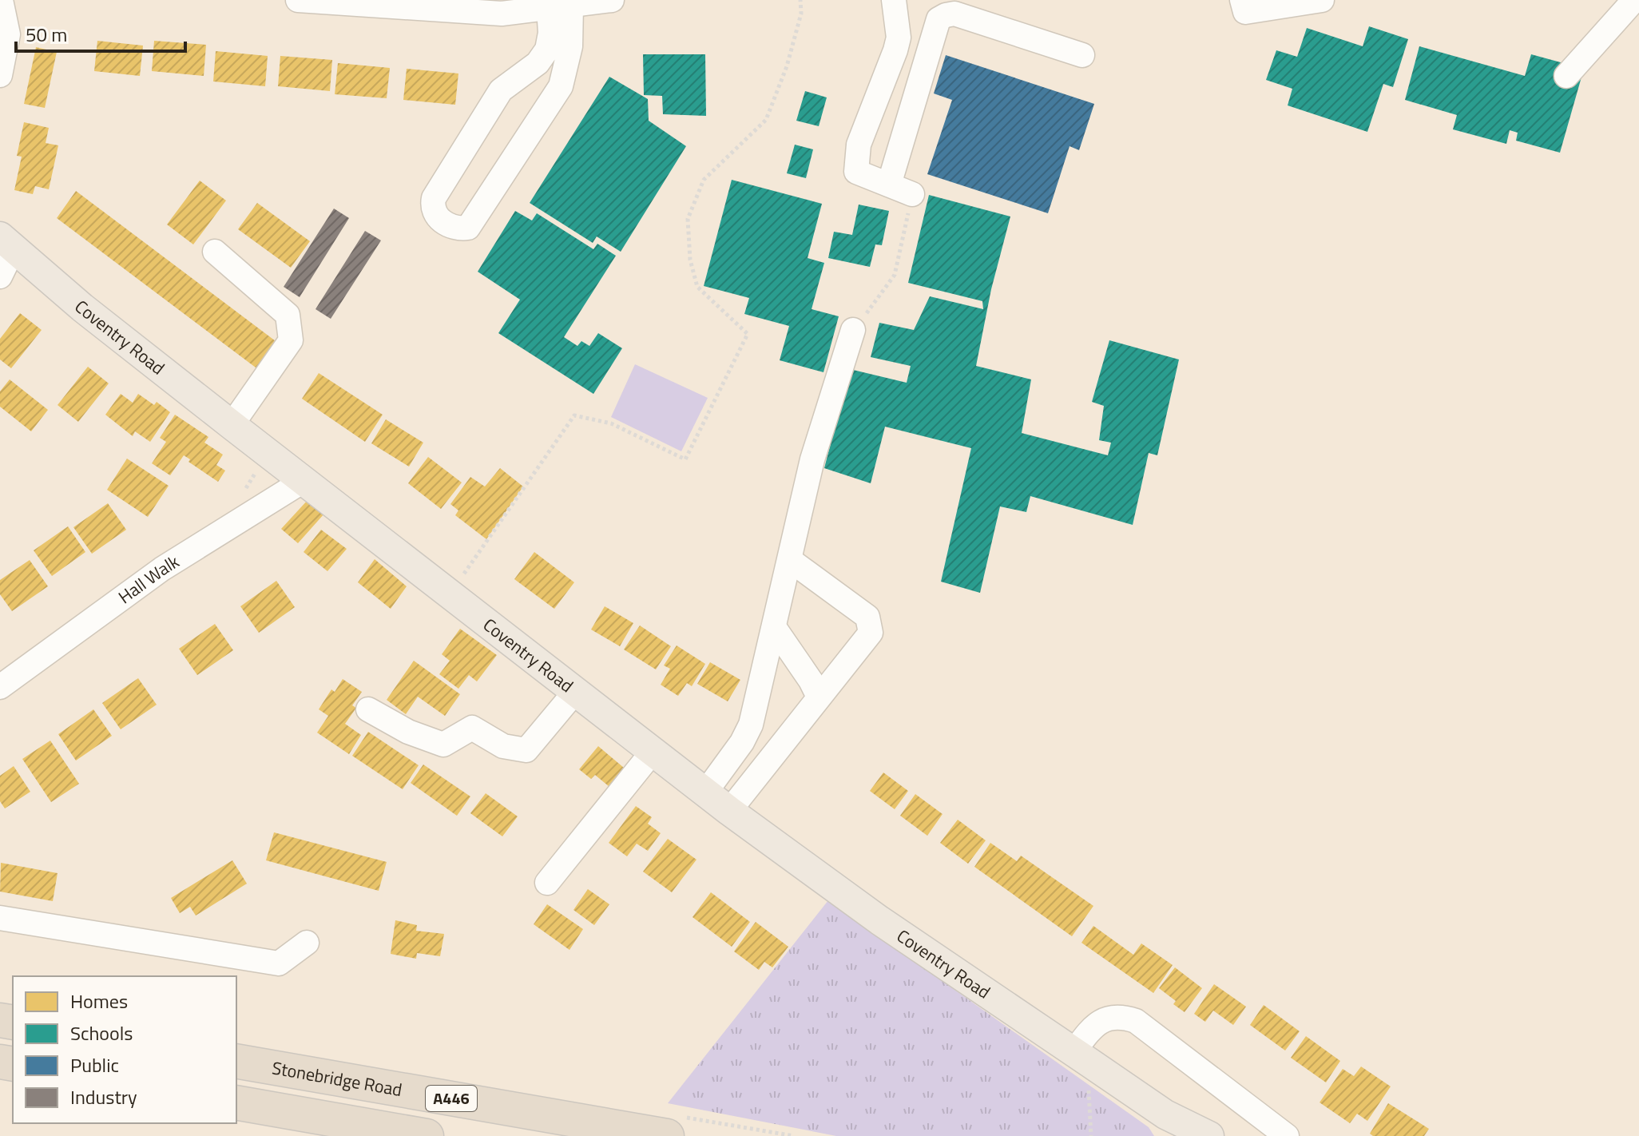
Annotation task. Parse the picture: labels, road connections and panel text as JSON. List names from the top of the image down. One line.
{"streets":{"highway":["Stonebridge Road","A446"],"main road":["Coventry Road"],"street":["Hall Walk"]},"crossings":[["Coventry Road","Hall Walk"]],"legend":["Homes","Schools","Public","Industry"],"scale_bar":"50 m"}
